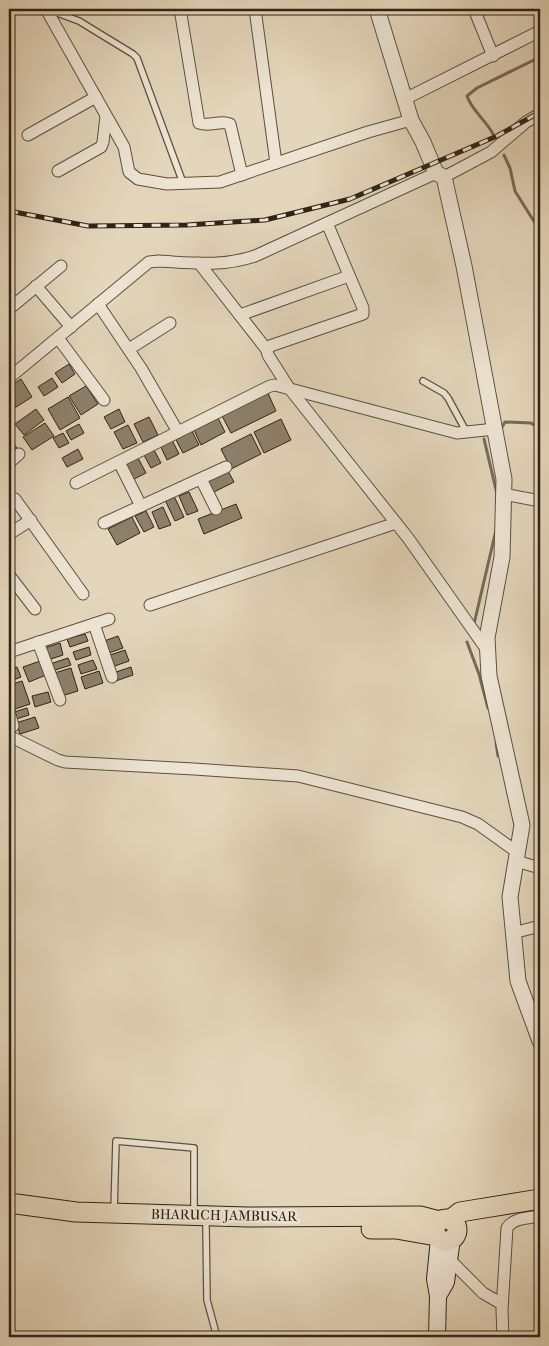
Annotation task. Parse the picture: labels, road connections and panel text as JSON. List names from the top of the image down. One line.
{"streets":{"main road":["BHARUCH JAMBUSAR"]}}
